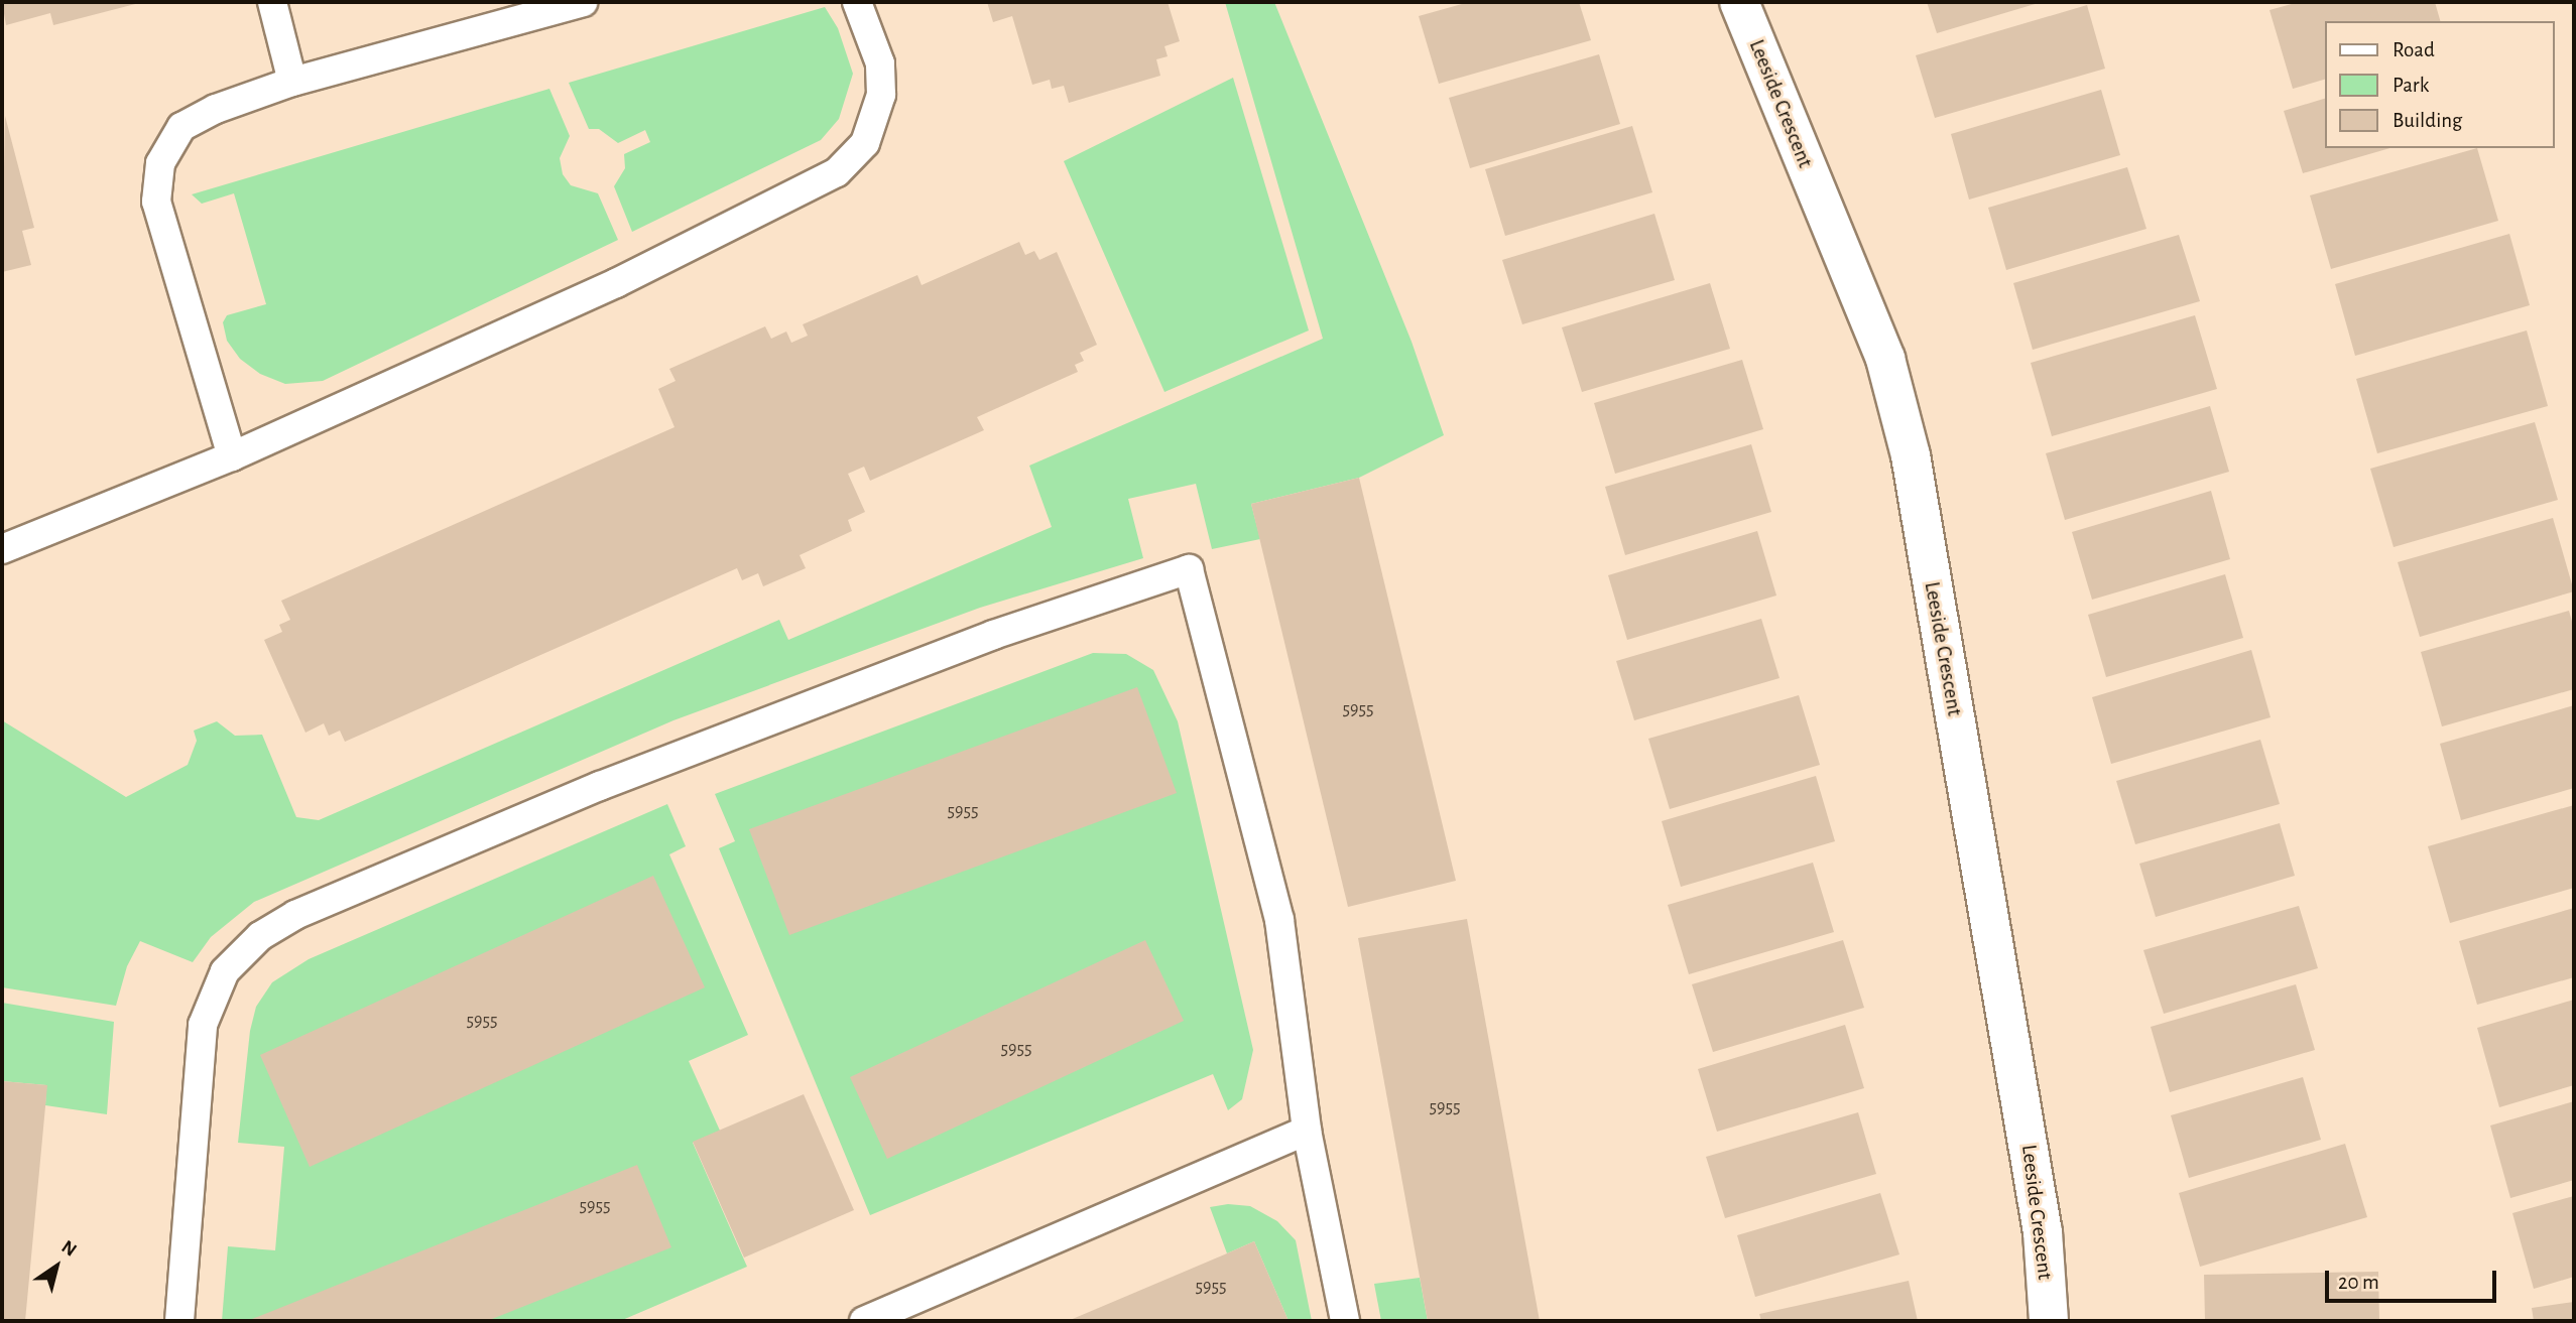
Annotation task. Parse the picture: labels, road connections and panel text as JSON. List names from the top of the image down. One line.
{"streets":{"street":["Leeside Crescent"]},"house_numbers":["5955","5955","5955","5955","5955","5955","5955"],"legend":["Road","Park","Building"],"scale_bar":"20 m","north":"top right"}
